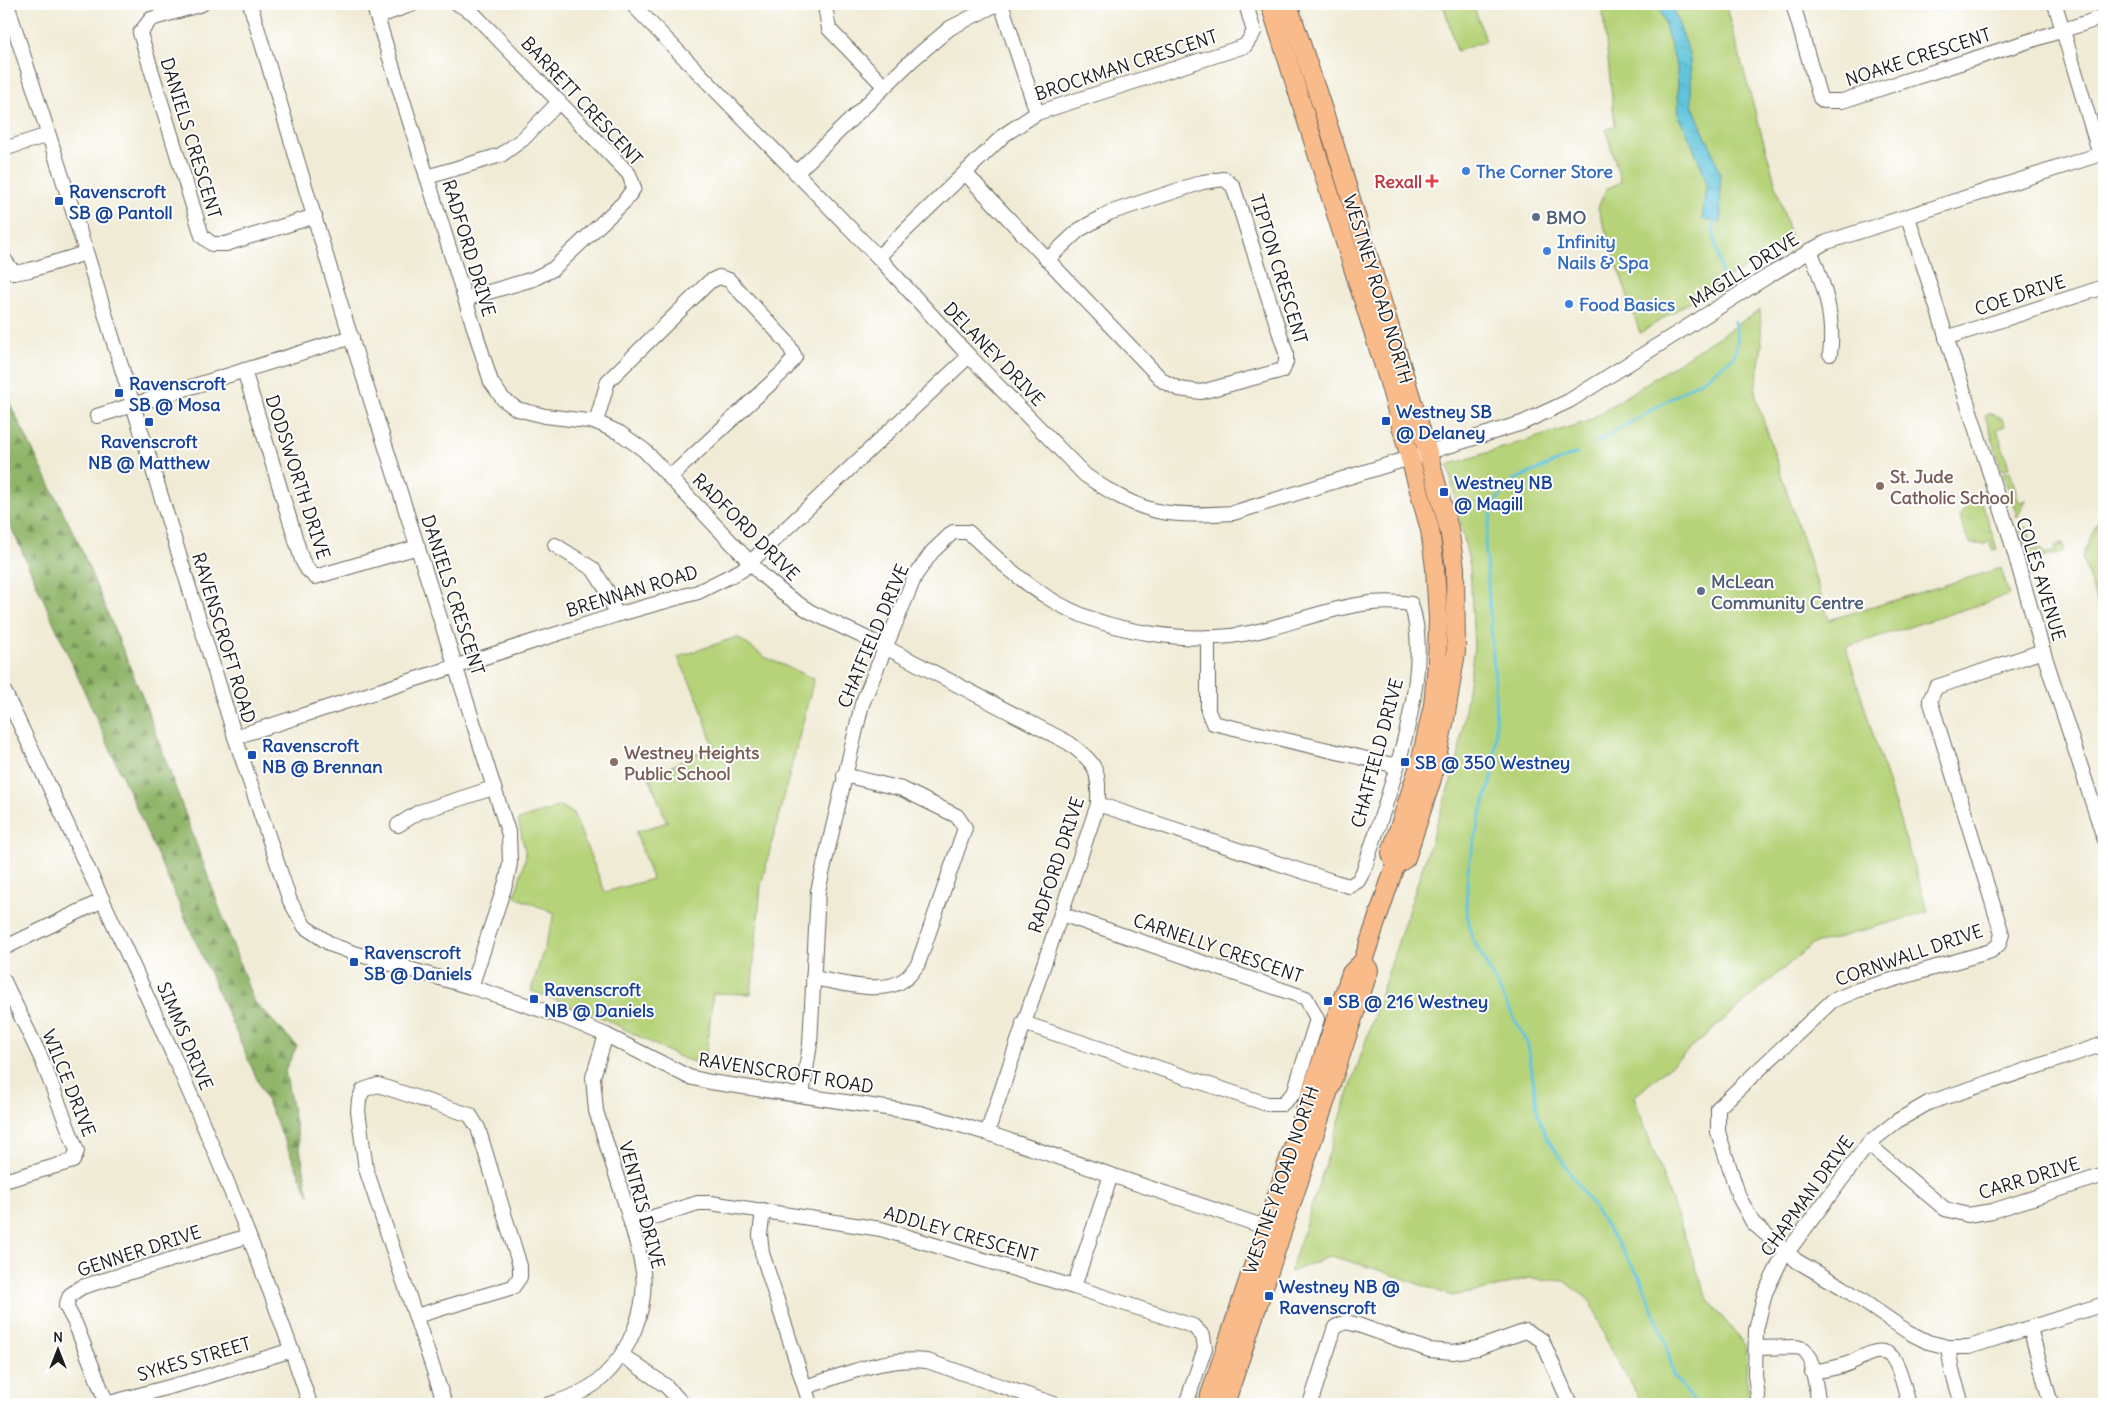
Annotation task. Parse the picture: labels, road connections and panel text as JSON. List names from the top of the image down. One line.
{"streets":{"main road":["WESTNEY ROAD NORTH"],"street":["NOAKE CRESCENT","BROCKMAN CRESCENT","BARRETT CRESCENT","DANIELS CRESCENT","RADFORD DRIVE","TIPTON CRESCENT","MAGILL DRIVE","COE DRIVE","DELANEY DRIVE","DODSWORTH DRIVE","COLES AVENUE","BRENNAN ROAD","CHATFIELD DRIVE","RAVENSCROFT ROAD","CARNELLY CRESCENT","CORNWALL DRIVE","SIMMS DRIVE","WILCE DRIVE","CARR DRIVE","CHAPMAN DRIVE","VENTRIS DRIVE","ADDLEY CRESCENT","GENNER DRIVE","SYKES STREET"]},"crossings":[["BROCKMAN CRESCENT","TIPTON CRESCENT"],["BROCKMAN CRESCENT","DELANEY DRIVE"],["BARRETT CRESCENT","RADFORD DRIVE"],["DANIELS CRESCENT","DODSWORTH DRIVE"],["DANIELS CRESCENT","BRENNAN ROAD"],["DANIELS CRESCENT","RAVENSCROFT ROAD"],["RADFORD DRIVE","BRENNAN ROAD"],["RADFORD DRIVE","CHATFIELD DRIVE"],["RADFORD DRIVE","RAVENSCROFT ROAD"],["RADFORD DRIVE","CARNELLY CRESCENT"],["MAGILL DRIVE","WESTNEY ROAD NORTH"],["MAGILL DRIVE","DELANEY DRIVE"],["MAGILL DRIVE","COLES AVENUE"],["WESTNEY ROAD NORTH","DELANEY DRIVE"],["WESTNEY ROAD NORTH","RAVENSCROFT ROAD"],["COE DRIVE","COLES AVENUE"],["DELANEY DRIVE","BRENNAN ROAD"],["COLES AVENUE","CORNWALL DRIVE"],["BRENNAN ROAD","RAVENSCROFT ROAD"],["CHATFIELD DRIVE","RAVENSCROFT ROAD"],["RAVENSCROFT ROAD","VENTRIS DRIVE"],["CORNWALL DRIVE","CHAPMAN DRIVE"],["SIMMS DRIVE","GENNER DRIVE"],["SIMMS DRIVE","SYKES STREET"],["CARR DRIVE","CHAPMAN DRIVE"],["VENTRIS DRIVE","ADDLEY CRESCENT"],["GENNER DRIVE","SYKES STREET"]],"places":{"other":["The Corner Store","BMO","Infinity Nails & Spa","Food Basics","St. Jude Catholic School","McLean Community Centre","Westney Heights Public School"],"health":["Rexall"],"transit":["Ravenscroft SB @ Pantoll","Ravenscroft SB @ Mosa","Westney SB @ Delaney","Ravenscroft NB @ Matthew","Westney NB @ Magill","Ravenscroft NB @ Brennan","SB @ 350 Westney","Ravenscroft SB @ Daniels","Ravenscroft NB @ Daniels","SB @ 216 Westney","Westney NB @ Ravenscroft"]},"north":"top"}
